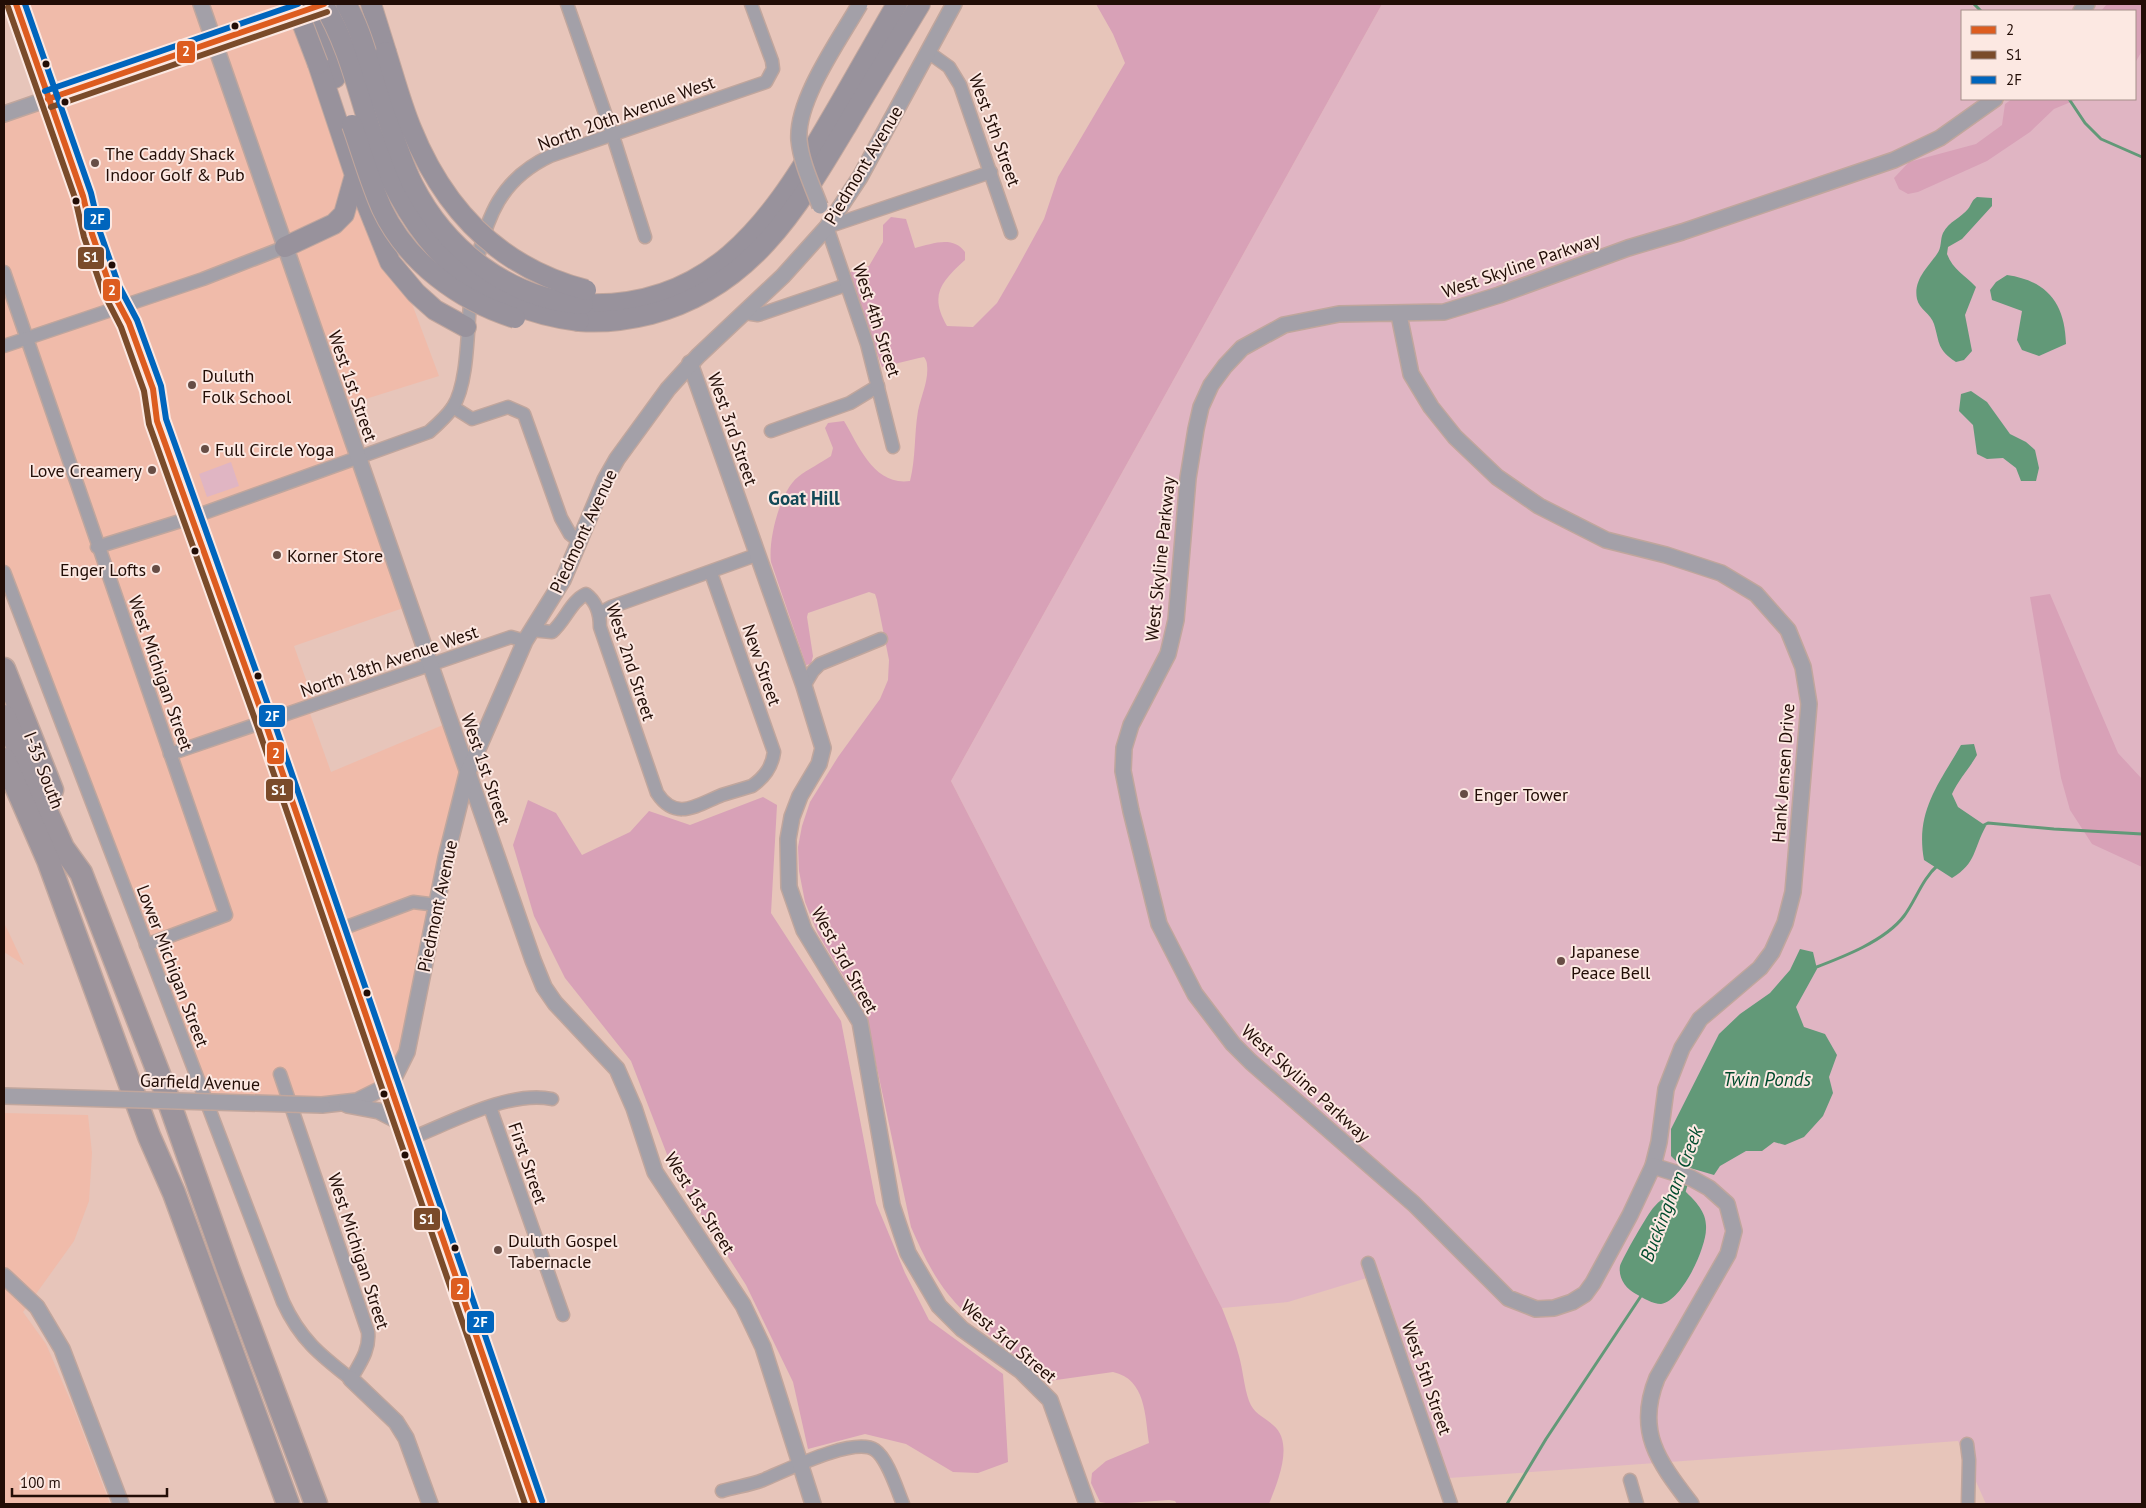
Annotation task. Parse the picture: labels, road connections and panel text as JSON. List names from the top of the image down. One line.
{"streets":{"highway":["Piedmont Avenue","I-35 South"],"street":["North 20th Avenue West","West 5th Street","West Skyline Parkway","West 4th Street","West 1st Street","West 3rd Street","North 18th Avenue West","West 2nd Street","New Street","West Michigan Street","Hank Jensen Drive","Lower Michigan Street","Garfield Avenue","First Street"]},"crossings":[["North 20th Avenue West","West 1st Street"],["North 20th Avenue West","West Michigan Street"],["West 5th Street","Piedmont Avenue"],["Piedmont Avenue","West 4th Street"],["Piedmont Avenue","West 1st Street"],["Piedmont Avenue","West 3rd Street"],["Piedmont Avenue","North 18th Avenue West"],["Piedmont Avenue","West 2nd Street"],["Piedmont Avenue","Garfield Avenue"],["West Skyline Parkway","Hank Jensen Drive"],["West 1st Street","North 18th Avenue West"],["North 18th Avenue West","West 2nd Street"],["North 18th Avenue West","West Michigan Street"],["West 2nd Street","New Street"],["West Michigan Street","Lower Michigan Street"]],"districts":["Goat Hill"],"water":["Twin Ponds","Buckingham Creek"],"places":["The Caddy Shack Indoor Golf & Pub","Duluth Folk School","Full Circle Yoga","Love Creamery","Korner Store","Enger Lofts","Enger Tower","Japanese Peace Bell","Duluth Gospel Tabernacle"],"lines":["transit line 2","transit line 2F","transit line S1"],"legend":["2","S1","2F"],"scale_bar":"100 m"}
